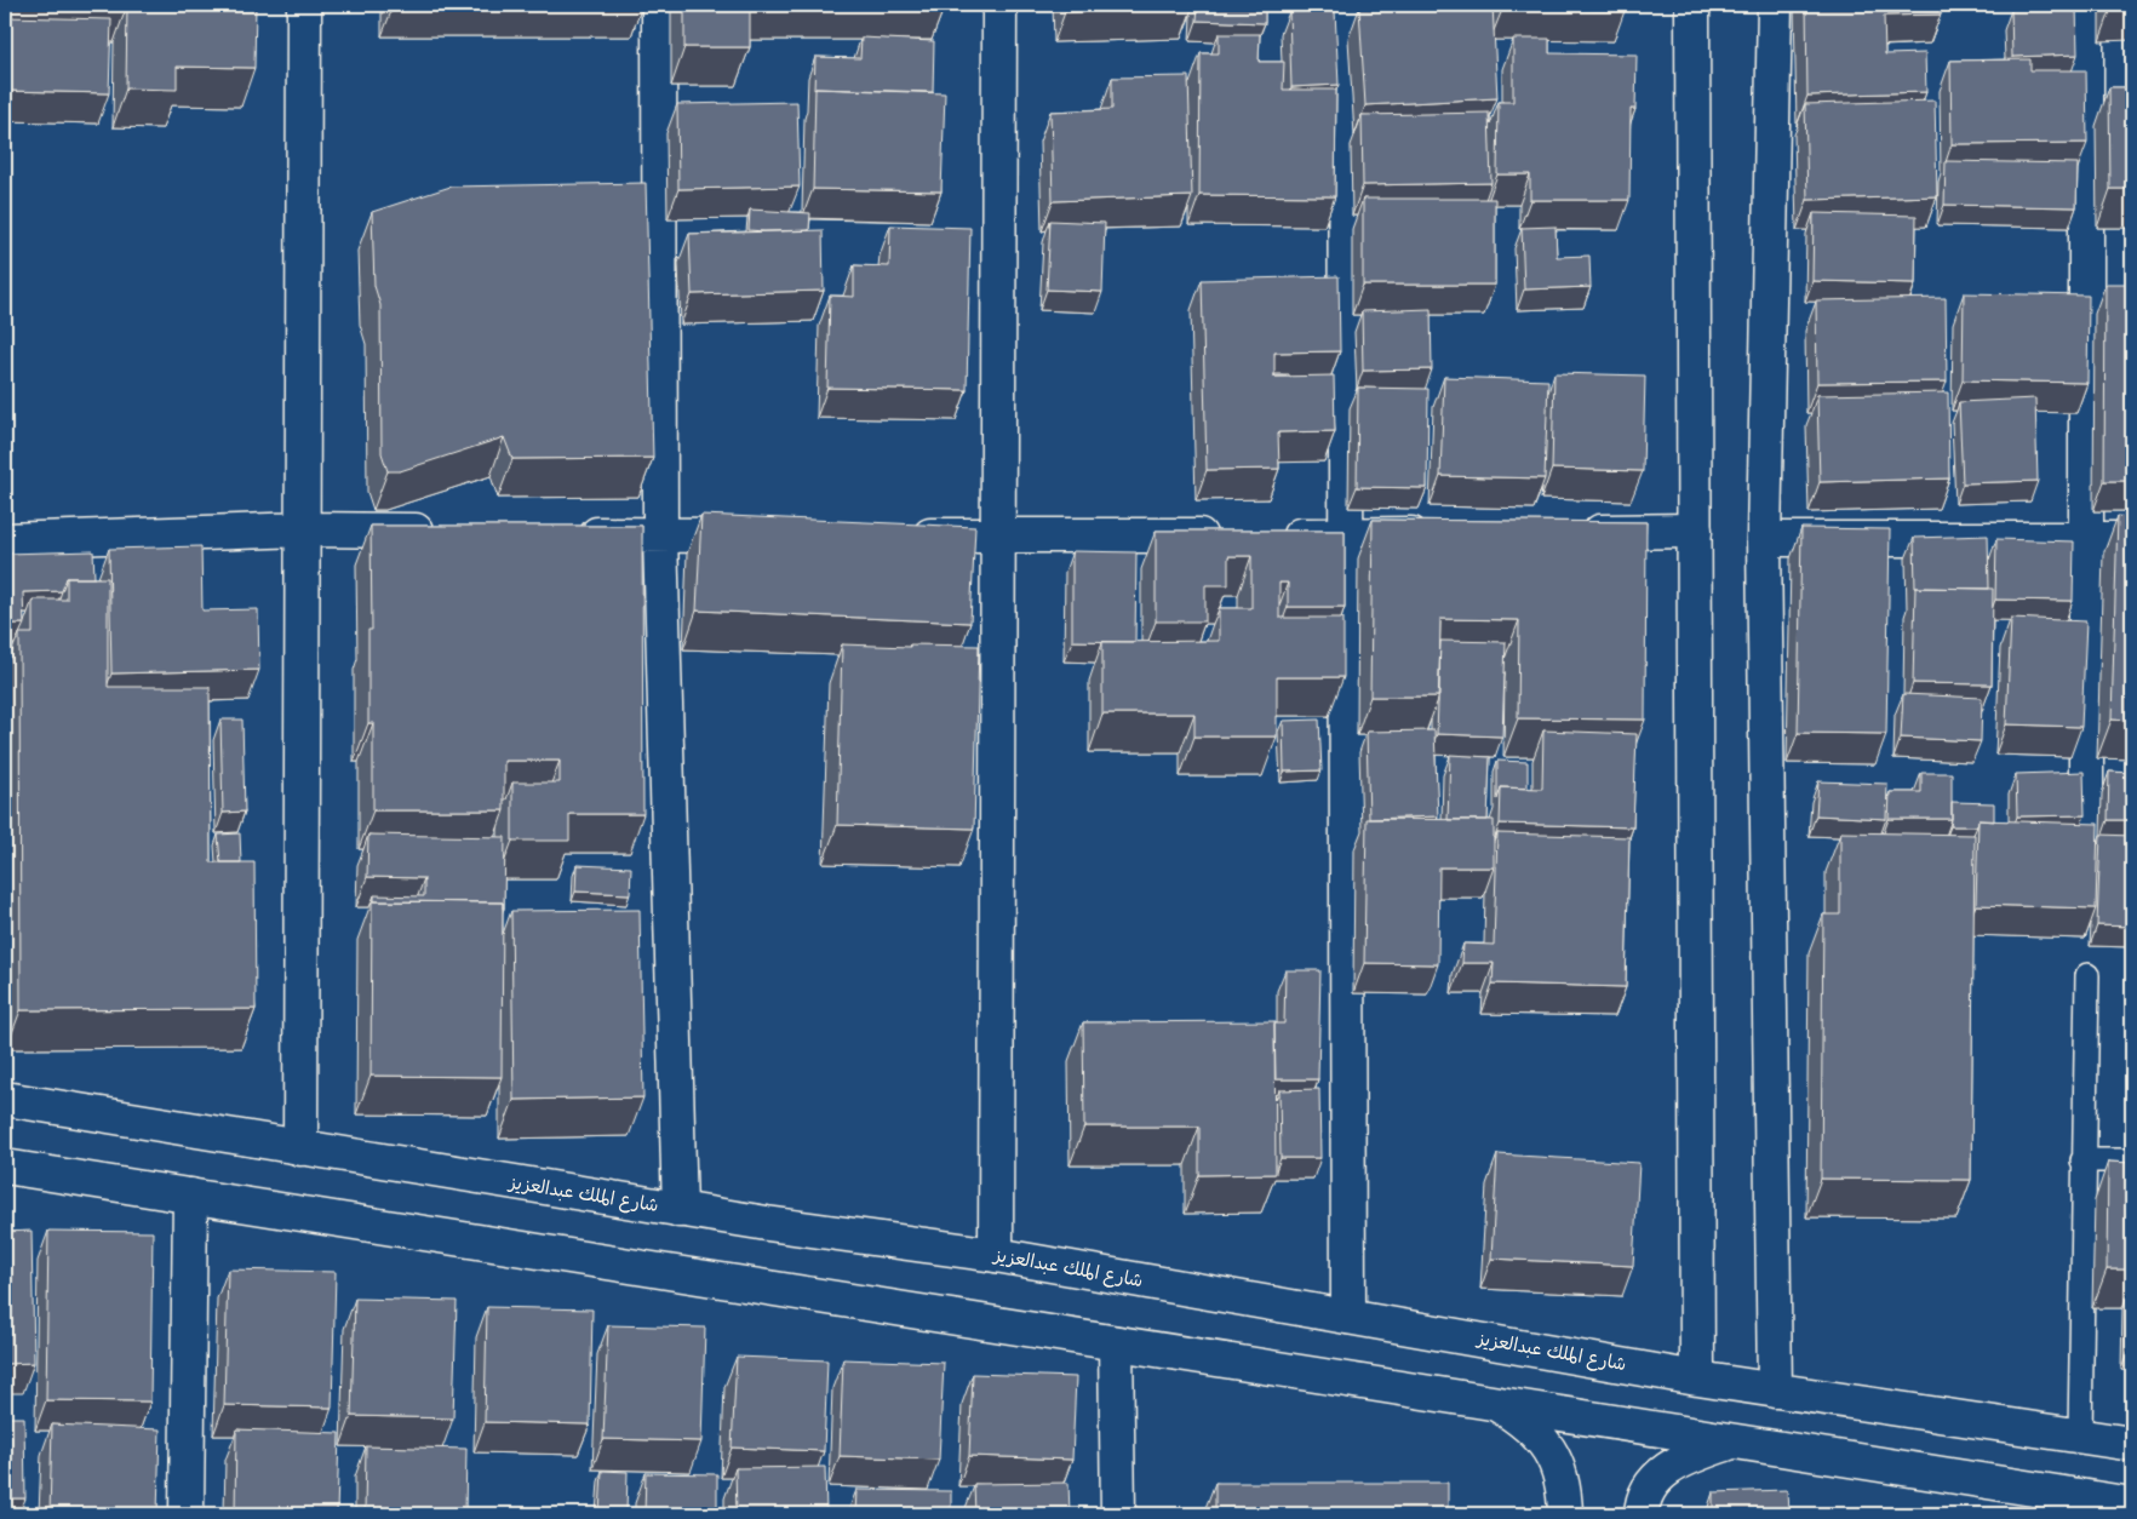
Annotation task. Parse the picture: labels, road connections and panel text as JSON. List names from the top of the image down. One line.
{"streets":{"street":["شارع الملك عبدالعزيز"]}}
